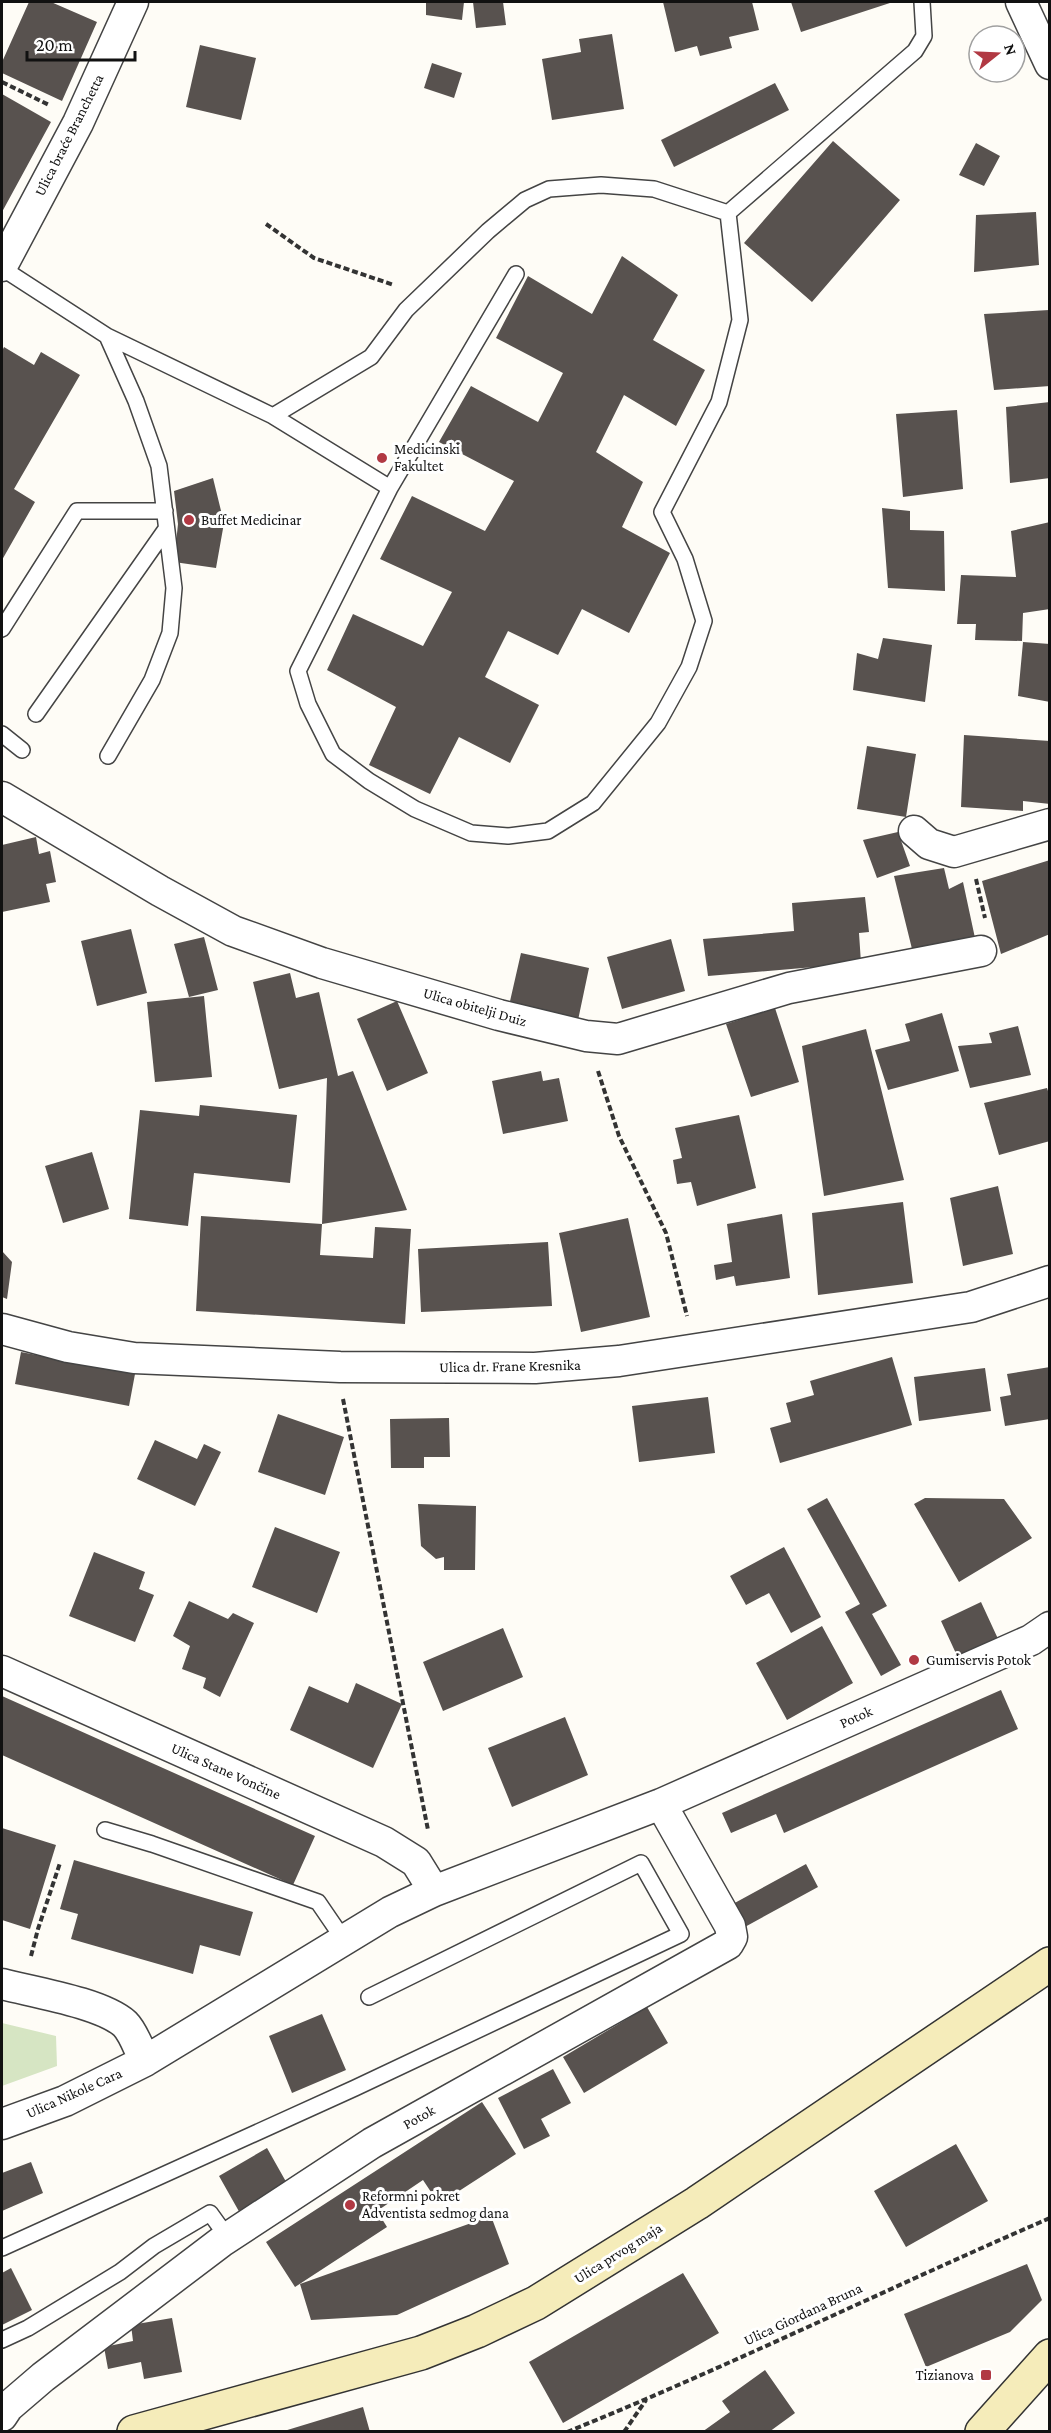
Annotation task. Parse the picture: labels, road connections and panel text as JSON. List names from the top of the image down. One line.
{"streets":{"main road":["Ulica prvog maja"],"street":["Ulica braće Branchetta","Ulica obitelji Duiz","Ulica dr. Frane Kresnika","Potok","Ulica Stane Vončine","Ulica Nikole Cara"],"path":["Ulica Giordana Bruna"]},"crossings":[["Potok","Ulica Stane Vončine"],["Potok","Ulica Nikole Cara"]],"places":{"other":["Medicinski Fakultet","Buffet Medicinar","Gumiservis Potok","Reformni pokret Adventista sedmog dana"],"transit":["Tizianova"]},"scale_bar":"20 m","north":"right"}
